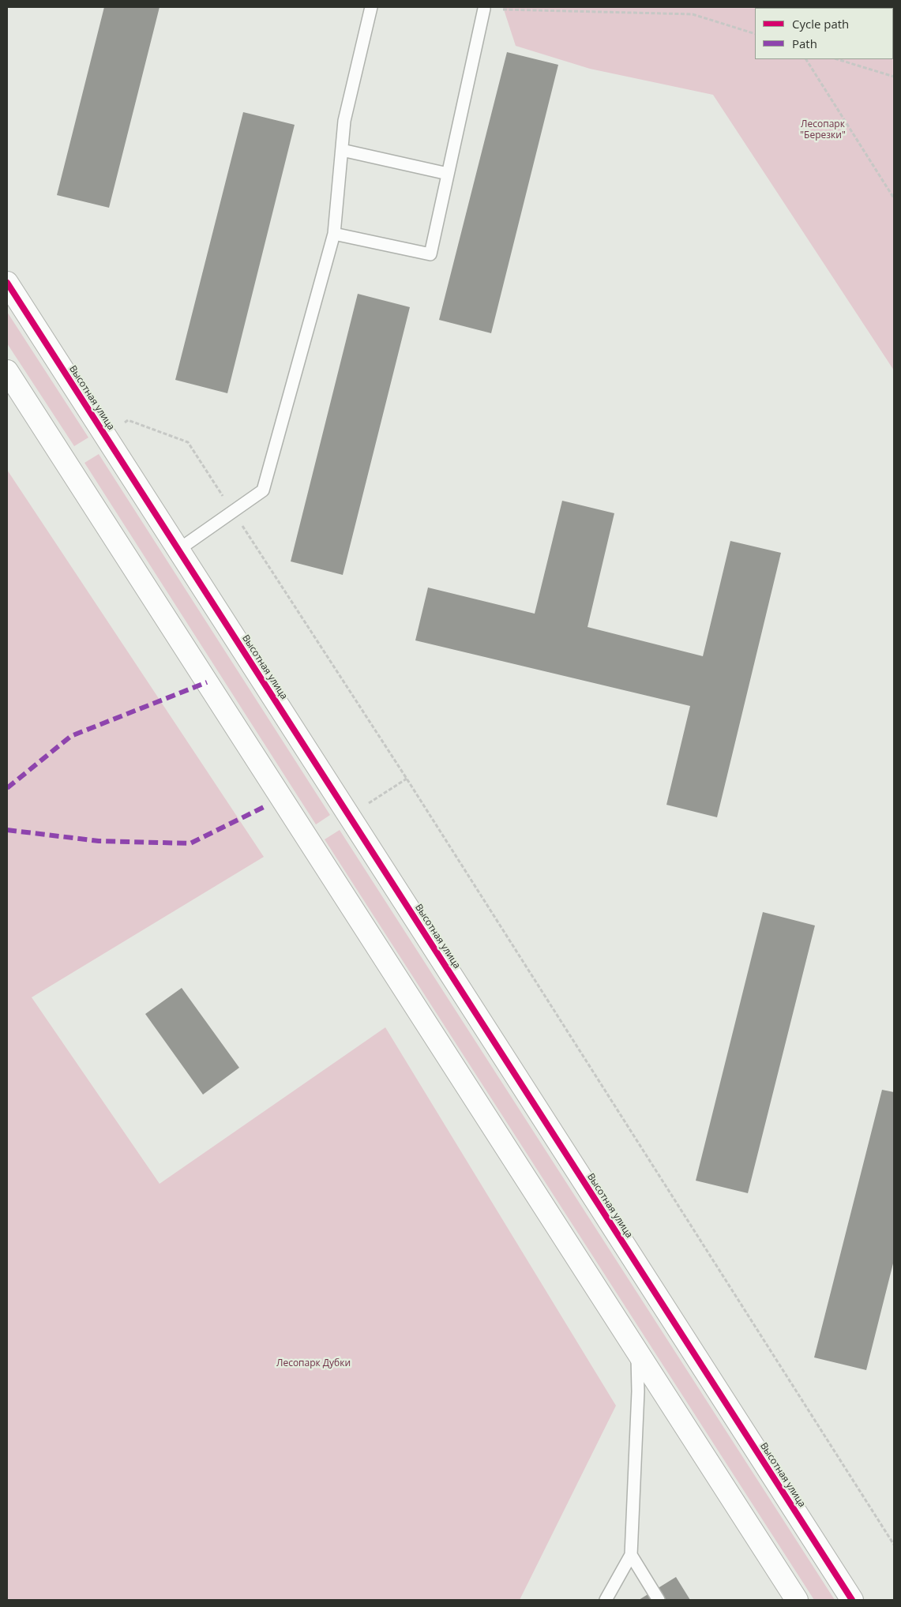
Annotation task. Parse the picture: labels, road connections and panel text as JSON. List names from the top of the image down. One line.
{"streets":{"street":["Высотная улица"]},"parks":["Лесопарк \"Березки\"","Лесопарк Дубки"],"legend":["Cycle path","Path"]}
